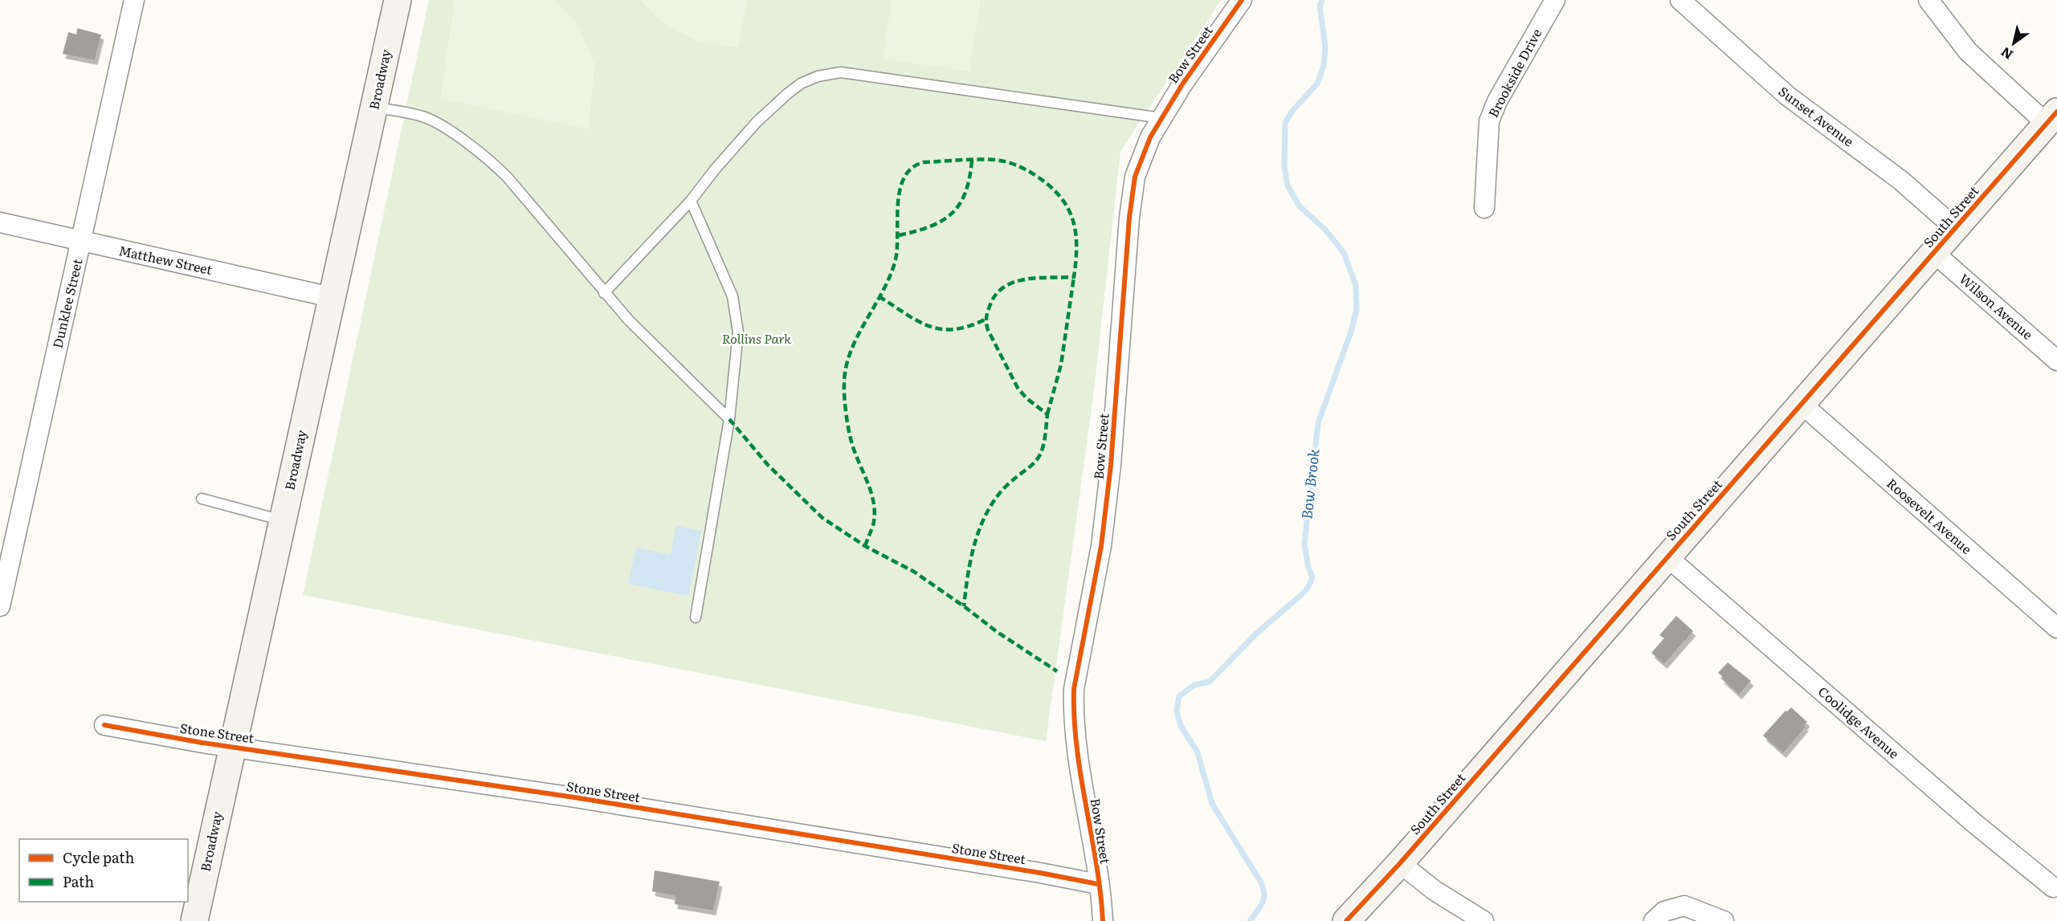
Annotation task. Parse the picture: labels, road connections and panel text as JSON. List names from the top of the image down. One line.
{"streets":{"main road":["Broadway","South Street"],"street":["Bow Street","Brookside Drive","Sunset Avenue","Matthew Street","Dunklee Street","Wilson Avenue","Roosevelt Avenue","Coolidge Avenue","Stone Street"]},"crossings":[["Bow Street","Stone Street"],["Broadway","Matthew Street"],["Broadway","Stone Street"],["Sunset Avenue","South Street"],["South Street","Wilson Avenue"],["South Street","Roosevelt Avenue"],["South Street","Coolidge Avenue"],["Matthew Street","Dunklee Street"]],"water":["Bow Brook"],"parks":["Rollins Park"],"legend":["Cycle path","Path"],"north":"bottom left"}
